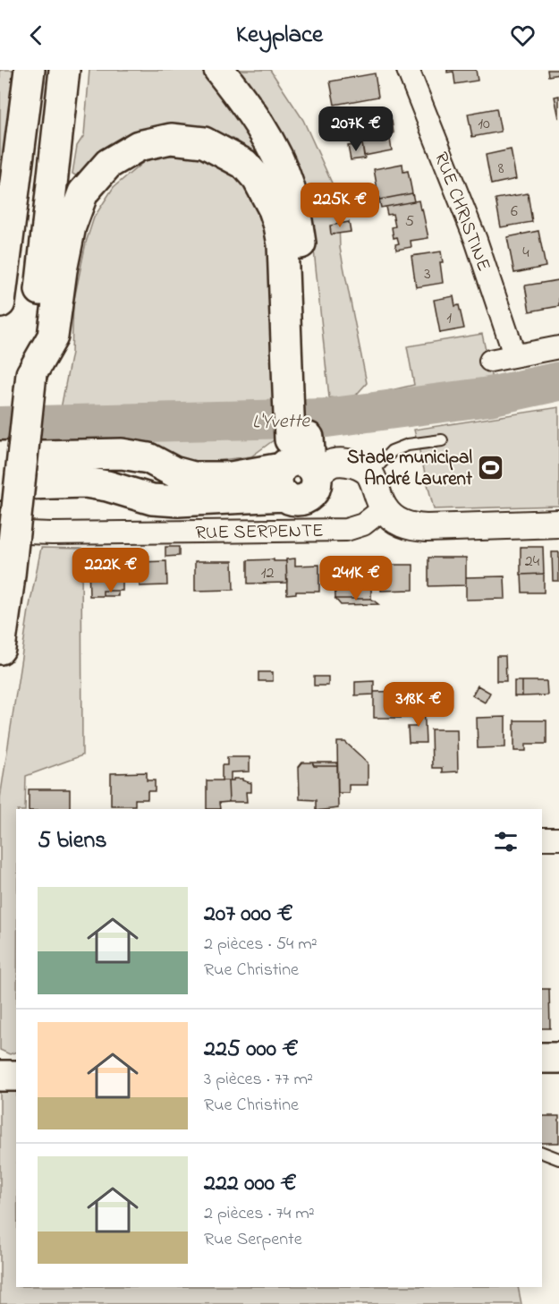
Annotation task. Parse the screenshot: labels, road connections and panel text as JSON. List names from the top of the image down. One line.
{"streets":{"street":["RUE CHRISTINE","RUE SERPENTE"]},"water":["L'Yvette"],"places":{"sports":["Stade municipal André Laurent"]},"house_numbers":["10","8","6","5","4","3","1","24","12"],"page":{"header":"Keyplace","price":["207K €","225K €","222K €","241K €","318K €"],"heading":"5 biens","list":[{"name":"207 000 €","note":"2 pièces · 54 m² · Rue Christine"},{"name":"225 000 €","note":"3 pièces · 77 m² · Rue Christine"},{"name":"222 000 €","note":"2 pièces · 74 m² · Rue Serpente"}]}}
